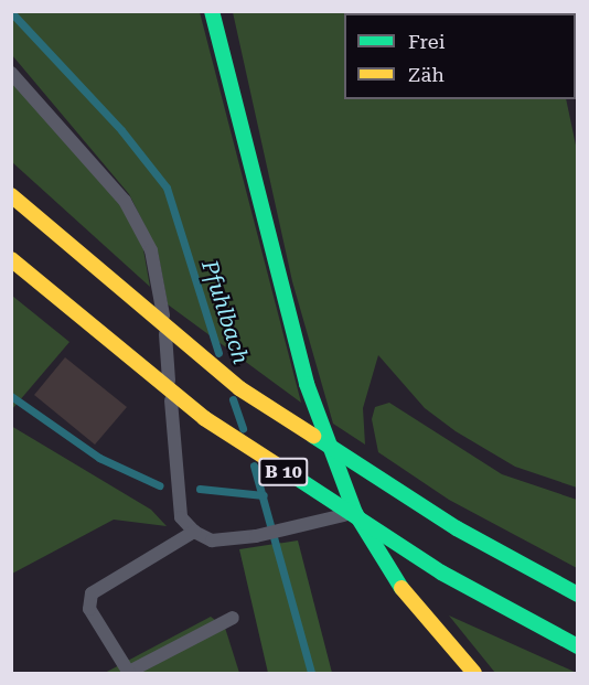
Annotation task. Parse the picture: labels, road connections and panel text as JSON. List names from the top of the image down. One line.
{"streets":{"main road":["B 10"]},"water":["Pfuhlbach"],"legend":["Frei","Zäh"]}
